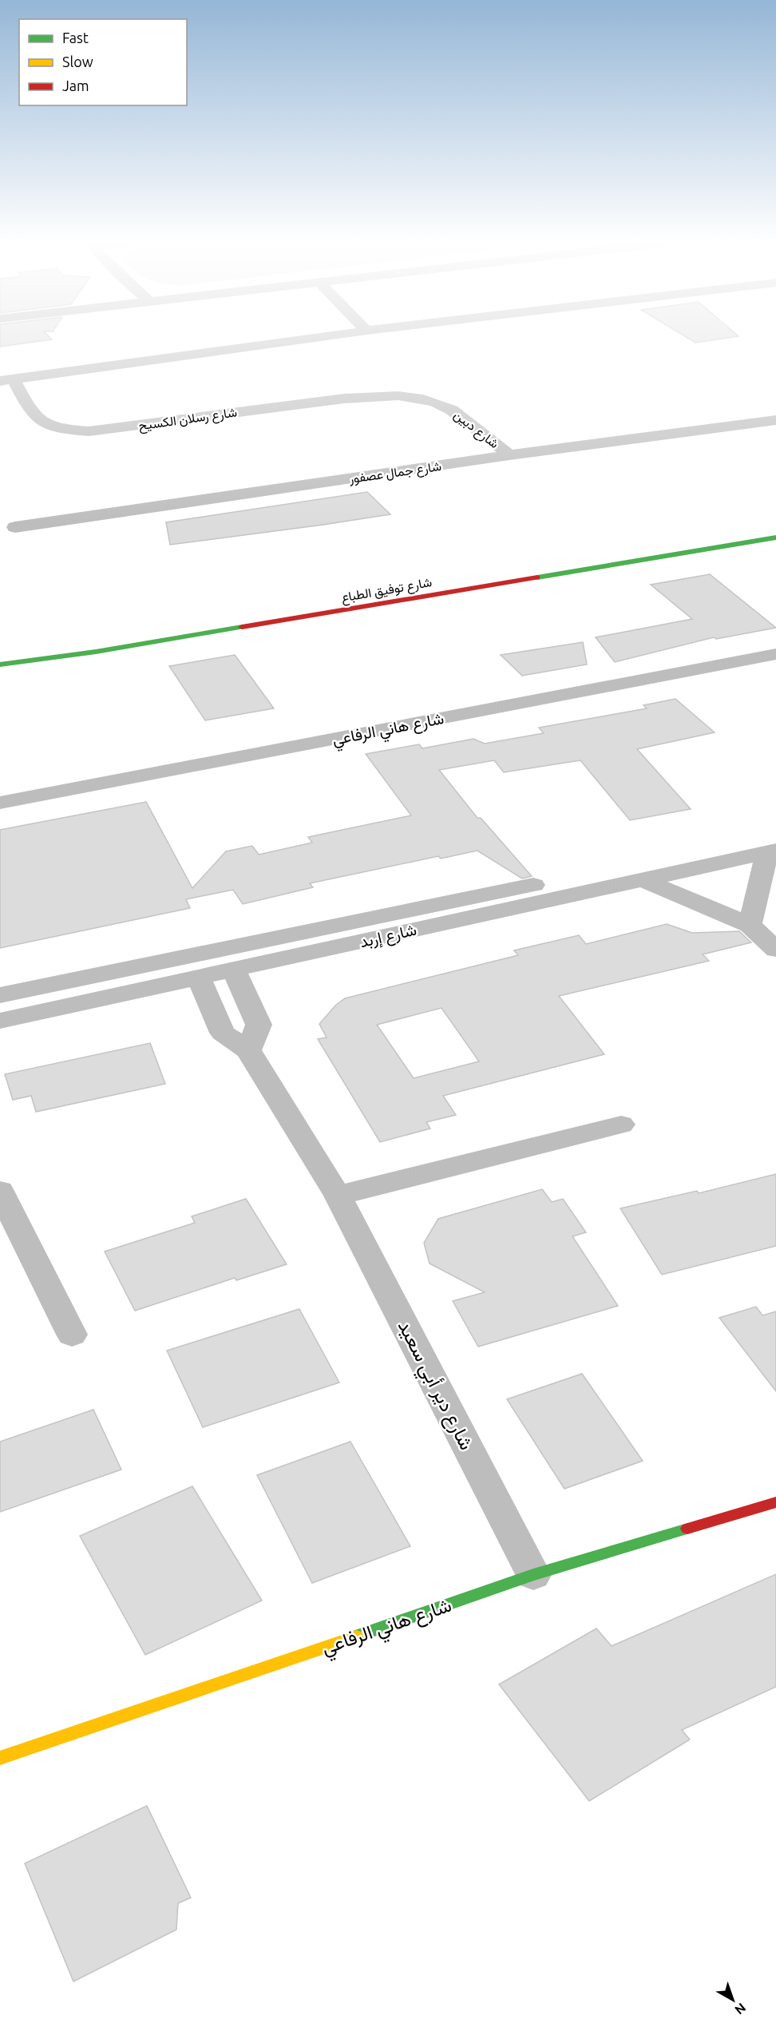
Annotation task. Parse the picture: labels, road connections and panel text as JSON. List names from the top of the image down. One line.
{"streets":{"street":["شارع رسلان الكسيح","شارع دبين","شارع جمال عصفور","شارع توفيق الطباع","شارع هاني الرفاعي","شارع إربد","شارع دير أبي سعيد"]},"crossings":[["شارع رسلان الكسيح","شارع دبين"],["شارع دبين","شارع جمال عصفور"],["شارع هاني الرفاعي","شارع دير أبي سعيد"],["شارع إربد","شارع دير أبي سعيد"]],"legend":["Fast","Slow","Jam"],"north":"bottom right"}
